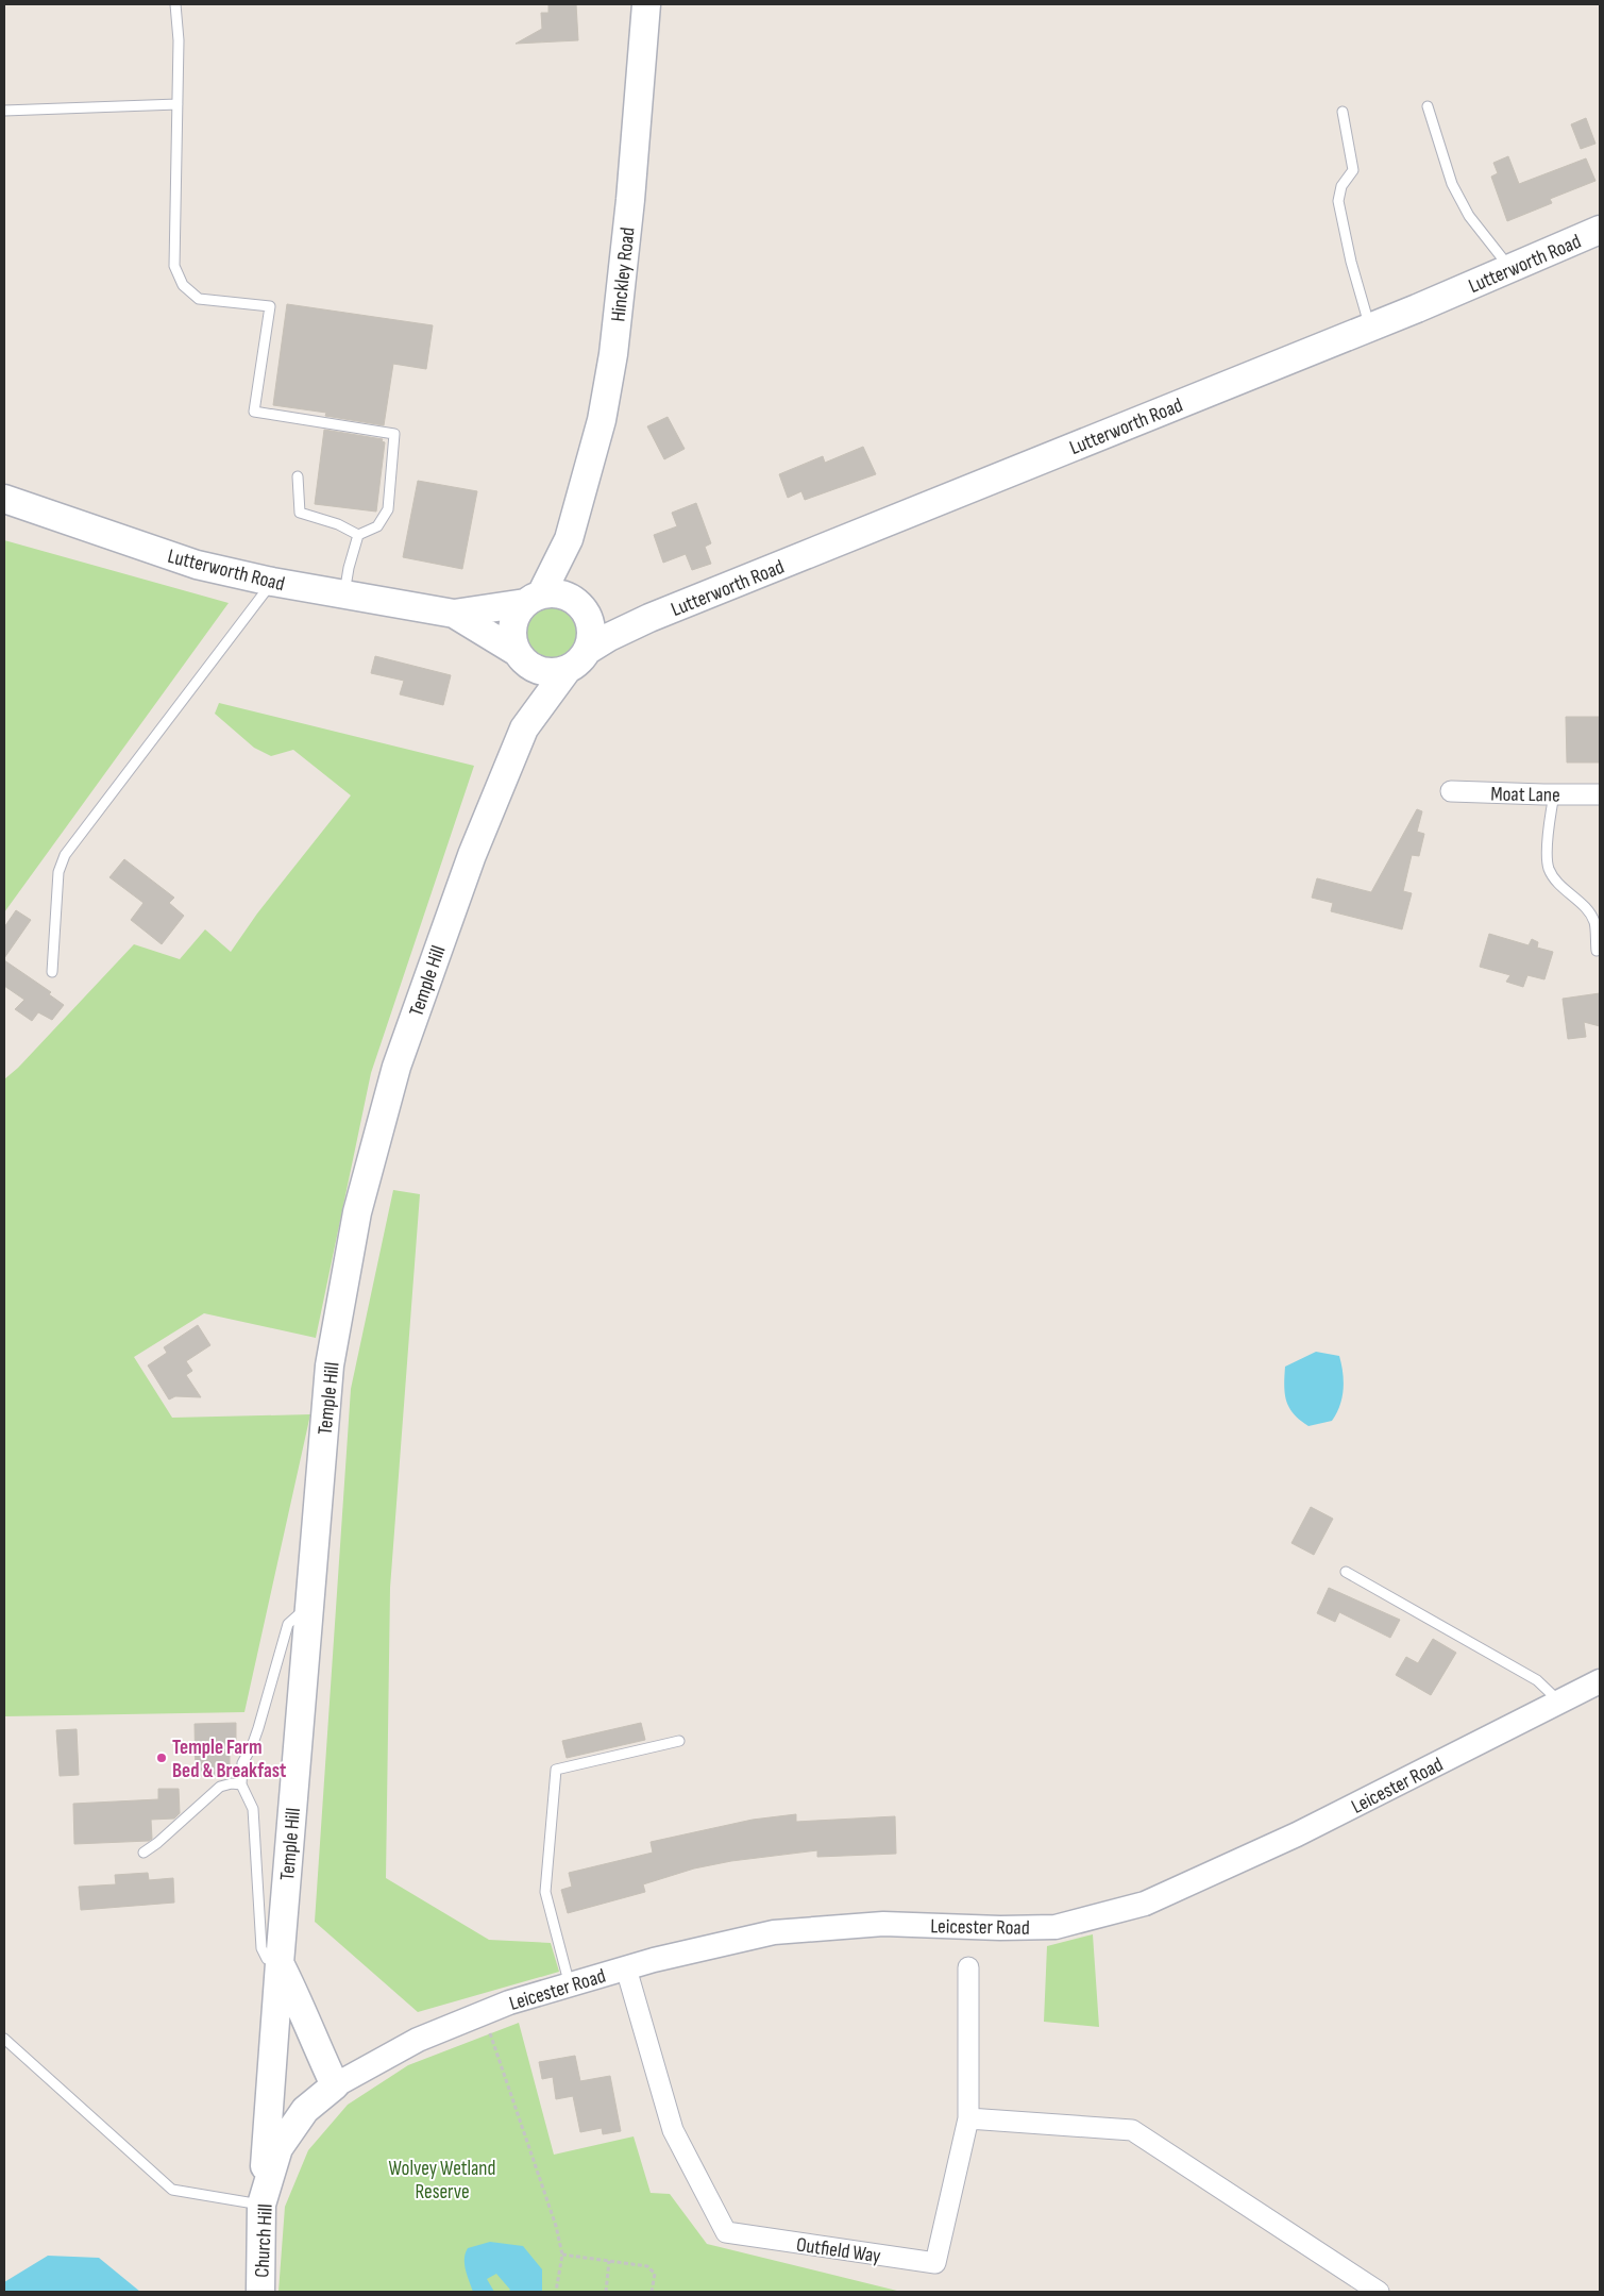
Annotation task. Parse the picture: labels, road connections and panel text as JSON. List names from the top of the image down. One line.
{"streets":{"main road":["Lutterworth Road","Hinckley Road","Temple Hill","Church Hill"],"street":["Moat Lane","Leicester Road","Outfield Way"]},"crossings":[["Lutterworth Road","Hinckley Road"],["Lutterworth Road","Temple Hill"],["Hinckley Road","Temple Hill"],["Temple Hill","Church Hill"],["Leicester Road","Church Hill"],["Leicester Road","Outfield Way"]],"parks":["Wolvey Wetland Reserve"],"places":["Temple Farm Bed & Breakfast"]}
